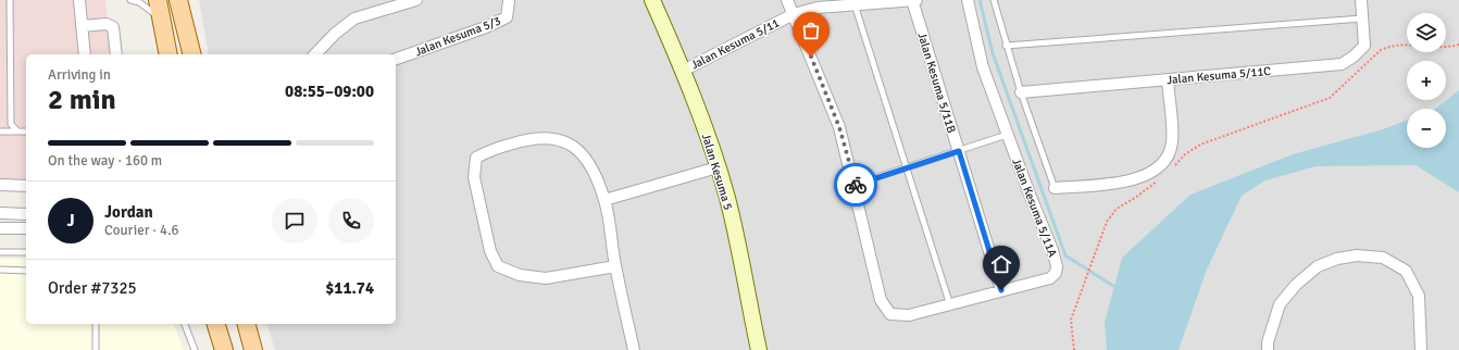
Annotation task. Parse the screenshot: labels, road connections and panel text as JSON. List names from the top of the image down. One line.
{"streets":{"street":["Jalan Kesuma 5/3","Jalan Kesuma 5/11","Jalan Kesuma 5/11C","Jalan Kesuma 5/11B","Jalan Kesuma 5","Jalan Kesuma 5/11A"]},"crossings":[["Jalan Kesuma 5/11","Jalan Kesuma 5/11B"],["Jalan Kesuma 5/11","Jalan Kesuma 5"],["Jalan Kesuma 5/11","Jalan Kesuma 5/11A"],["Jalan Kesuma 5/11B","Jalan Kesuma 5/11A"]],"page":{"map_buttons":["+","−"],"heading":["2 min","Arriving in","08:55–09:00"],"panel":["Jordan","Courier · 4.6","Order #7325","$11.74"],"bar":"On the way · 160 m","round":"J"}}
